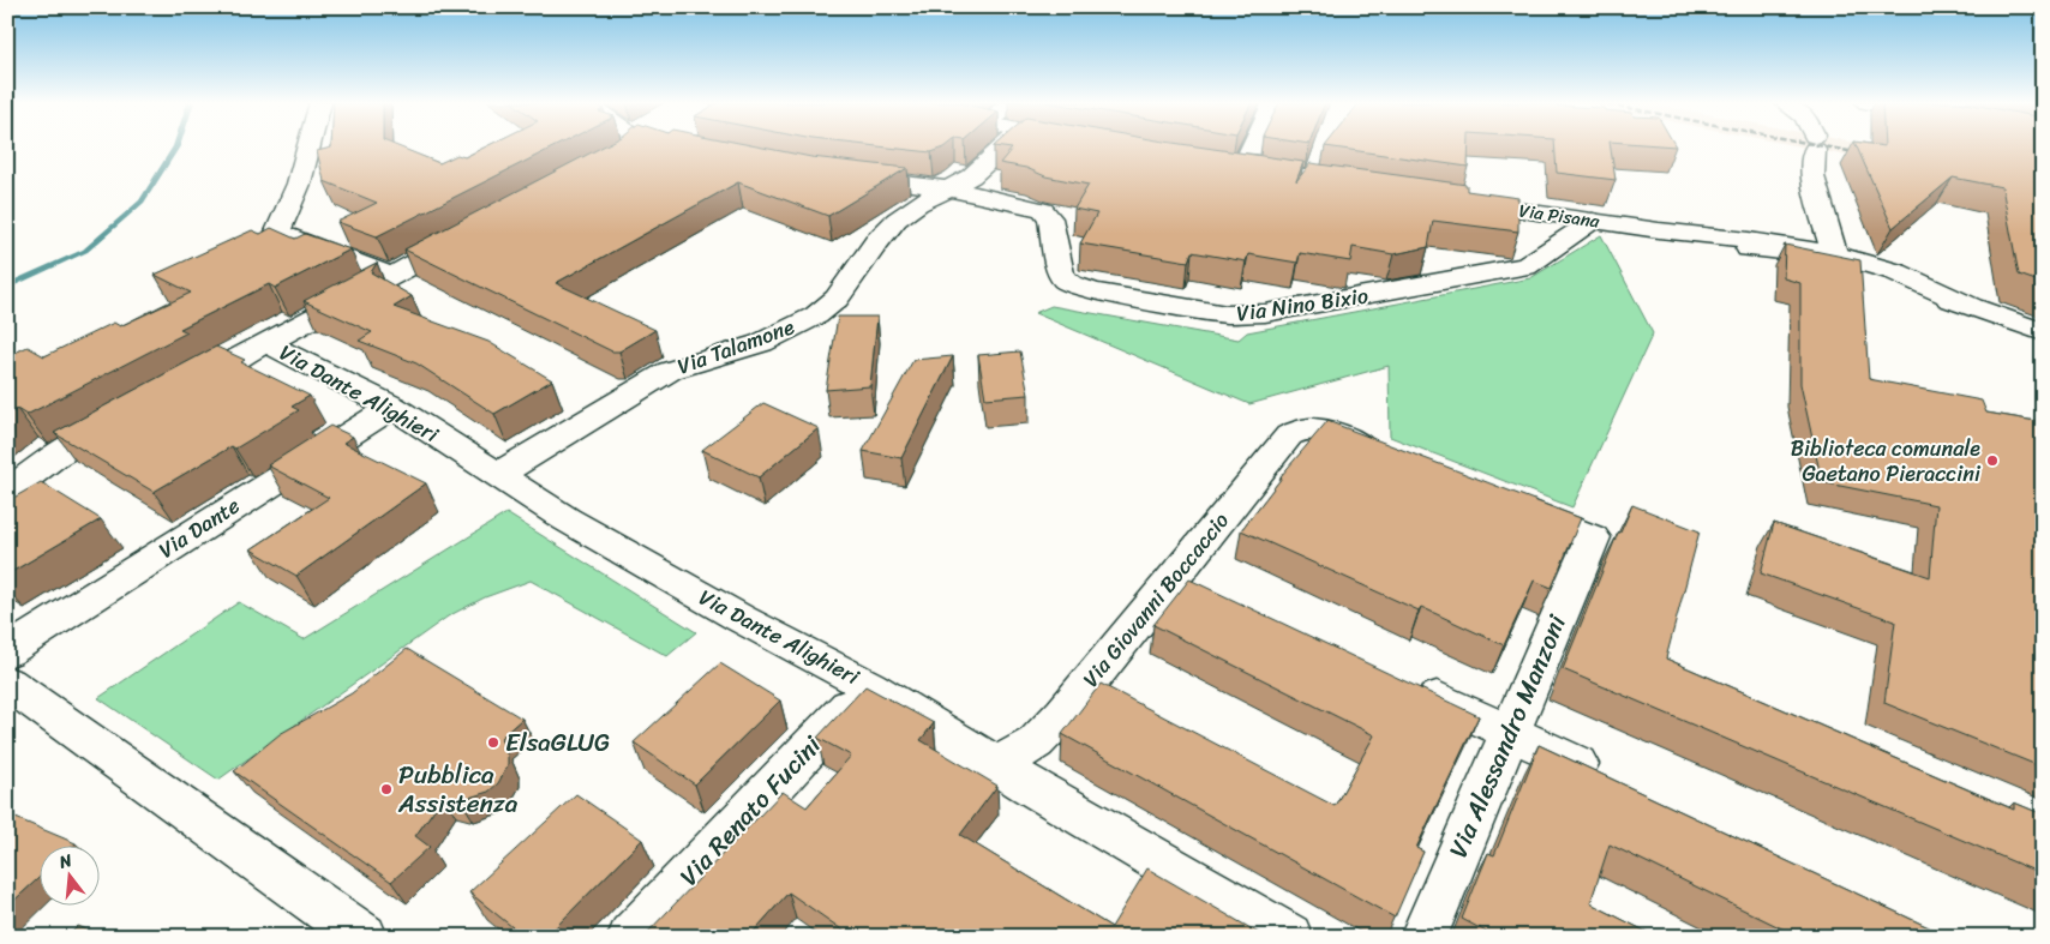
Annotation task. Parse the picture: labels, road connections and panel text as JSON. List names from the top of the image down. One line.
{"streets":{"street":["Via Pisana","Via Nino Bixio","Via Talamone","Via Dante Alighieri","Via Dante","Via Giovanni Boccaccio","Via Alessandro Manzoni","Via Renato Fucini"]},"crossings":[["Via Pisana","Via Nino Bixio"],["Via Nino Bixio","Via Talamone"],["Via Talamone","Via Dante Alighieri"],["Via Dante Alighieri","Via Dante"],["Via Dante Alighieri","Via Giovanni Boccaccio"],["Via Dante Alighieri","Via Renato Fucini"]],"places":["Biblioteca comunale Gaetano Pieraccini","ElsaGLUG","Pubblica Assistenza"],"north":"top"}
